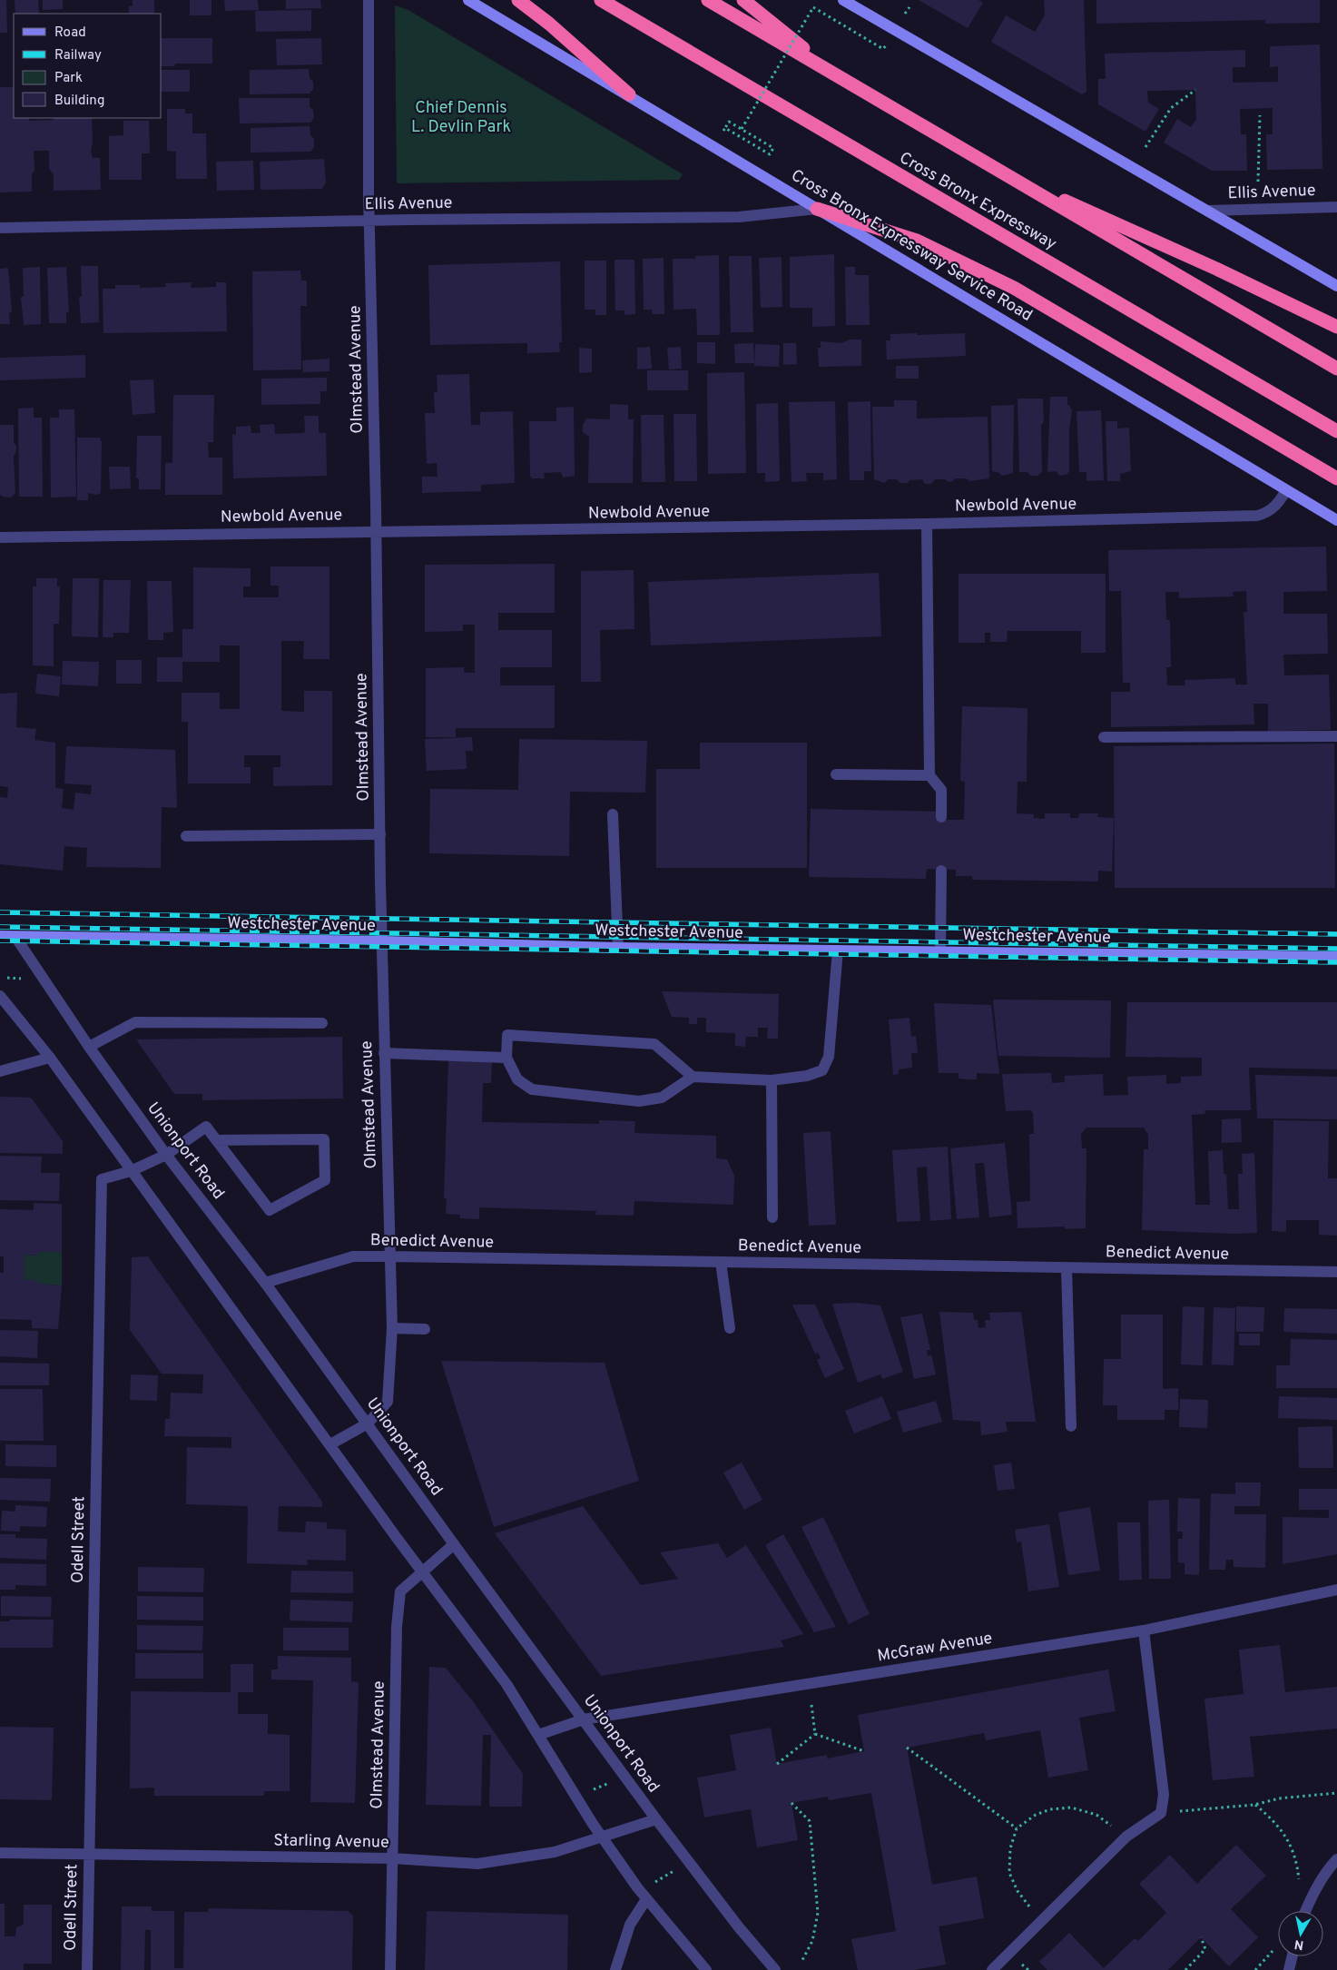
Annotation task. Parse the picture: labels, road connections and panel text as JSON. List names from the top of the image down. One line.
{"streets":{"highway":["Cross Bronx Expressway"],"main road":["Cross Bronx Expressway Service Road","Westchester Avenue"],"street":["Ellis Avenue","Olmstead Avenue","Newbold Avenue","Unionport Road","Benedict Avenue","Odell Street","McGraw Avenue","Starling Avenue"]},"crossings":[["Ellis Avenue","Cross Bronx Expressway Service Road"],["Ellis Avenue","Olmstead Avenue"],["Cross Bronx Expressway Service Road","Newbold Avenue"],["Olmstead Avenue","Newbold Avenue"],["Olmstead Avenue","Westchester Avenue"],["Olmstead Avenue","Unionport Road"],["Olmstead Avenue","Benedict Avenue"],["Olmstead Avenue","Starling Avenue"],["Westchester Avenue","Unionport Road"],["Unionport Road","Benedict Avenue"],["Unionport Road","Odell Street"],["Unionport Road","McGraw Avenue"],["Unionport Road","Starling Avenue"],["Odell Street","Starling Avenue"]],"parks":["Chief Dennis L. Devlin Park"],"legend":["Road","Railway","Park","Building"],"north":"bottom"}
